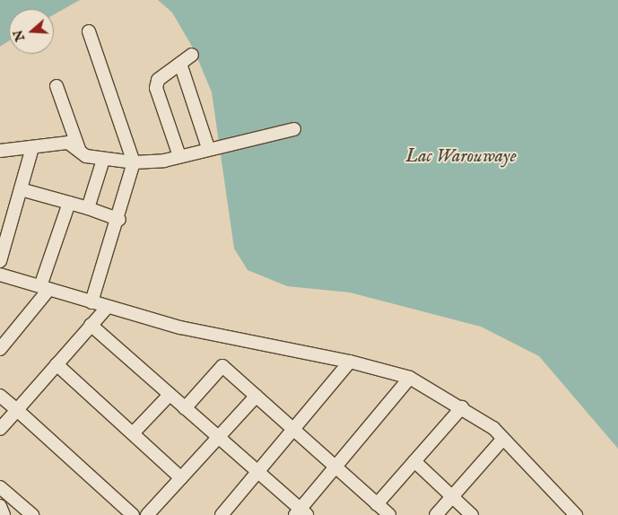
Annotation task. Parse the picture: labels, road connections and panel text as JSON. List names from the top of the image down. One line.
{"water":["Lac Warouwaye"],"north":"left"}
